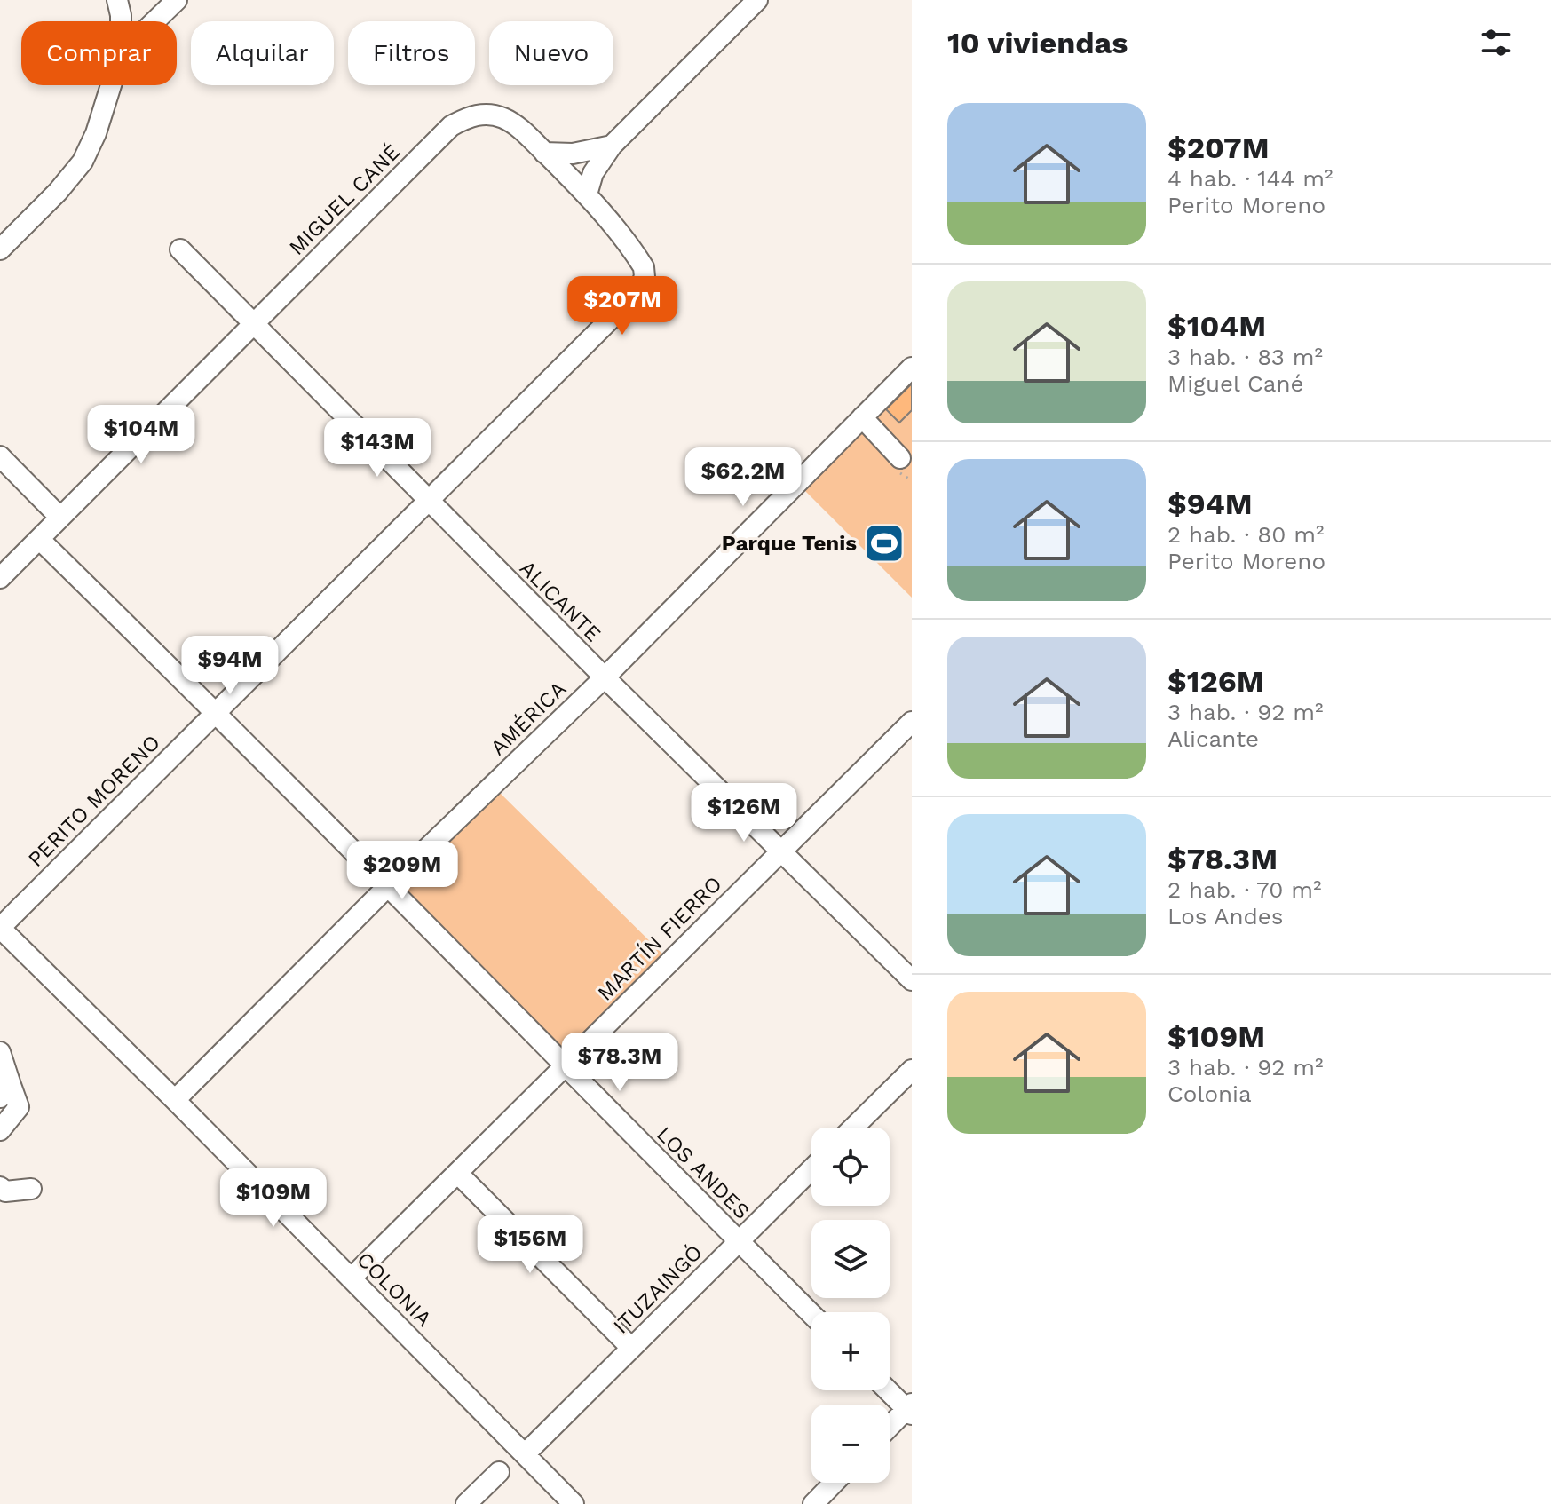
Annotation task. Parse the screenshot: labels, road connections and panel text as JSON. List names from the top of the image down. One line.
{"streets":{"street":["MIGUEL CANÉ","ALICANTE","AMÉRICA","PERITO MORENO","MARTÍN FIERRO","LOS ANDES","COLONIA","ITUZAINGÓ"]},"crossings":[["MIGUEL CANÉ","ALICANTE"],["MIGUEL CANÉ","PERITO MORENO"],["MIGUEL CANÉ","LOS ANDES"],["ALICANTE","AMÉRICA"],["ALICANTE","PERITO MORENO"],["ALICANTE","MARTÍN FIERRO"],["AMÉRICA","LOS ANDES"],["AMÉRICA","COLONIA"],["PERITO MORENO","LOS ANDES"],["PERITO MORENO","COLONIA"],["MARTÍN FIERRO","LOS ANDES"],["MARTÍN FIERRO","COLONIA"],["LOS ANDES","ITUZAINGÓ"],["COLONIA","ITUZAINGÓ"]],"places":{"sports":["Parque Tenis"]},"page":{"heading":"10 viviendas","chip":["Comprar","Alquilar","Filtros","Nuevo"],"list":[{"name":"$207M","note":"4 hab. · 144 m² · Perito Moreno"},{"name":"$104M","note":"3 hab. · 83 m² · Miguel Cané"},{"name":"$94M","note":"2 hab. · 80 m² · Perito Moreno"},{"name":"$126M","note":"3 hab. · 92 m² · Alicante"},{"name":"$78.3M","note":"2 hab. · 70 m² · Los Andes"},{"name":"$109M","note":"3 hab. · 92 m² · Colonia"}],"price":["$207M","$104M","$143M","$62.2M","$94M","$126M","$209M","$78.3M","$109M","$156M"],"map_buttons":["+","−"]}}
